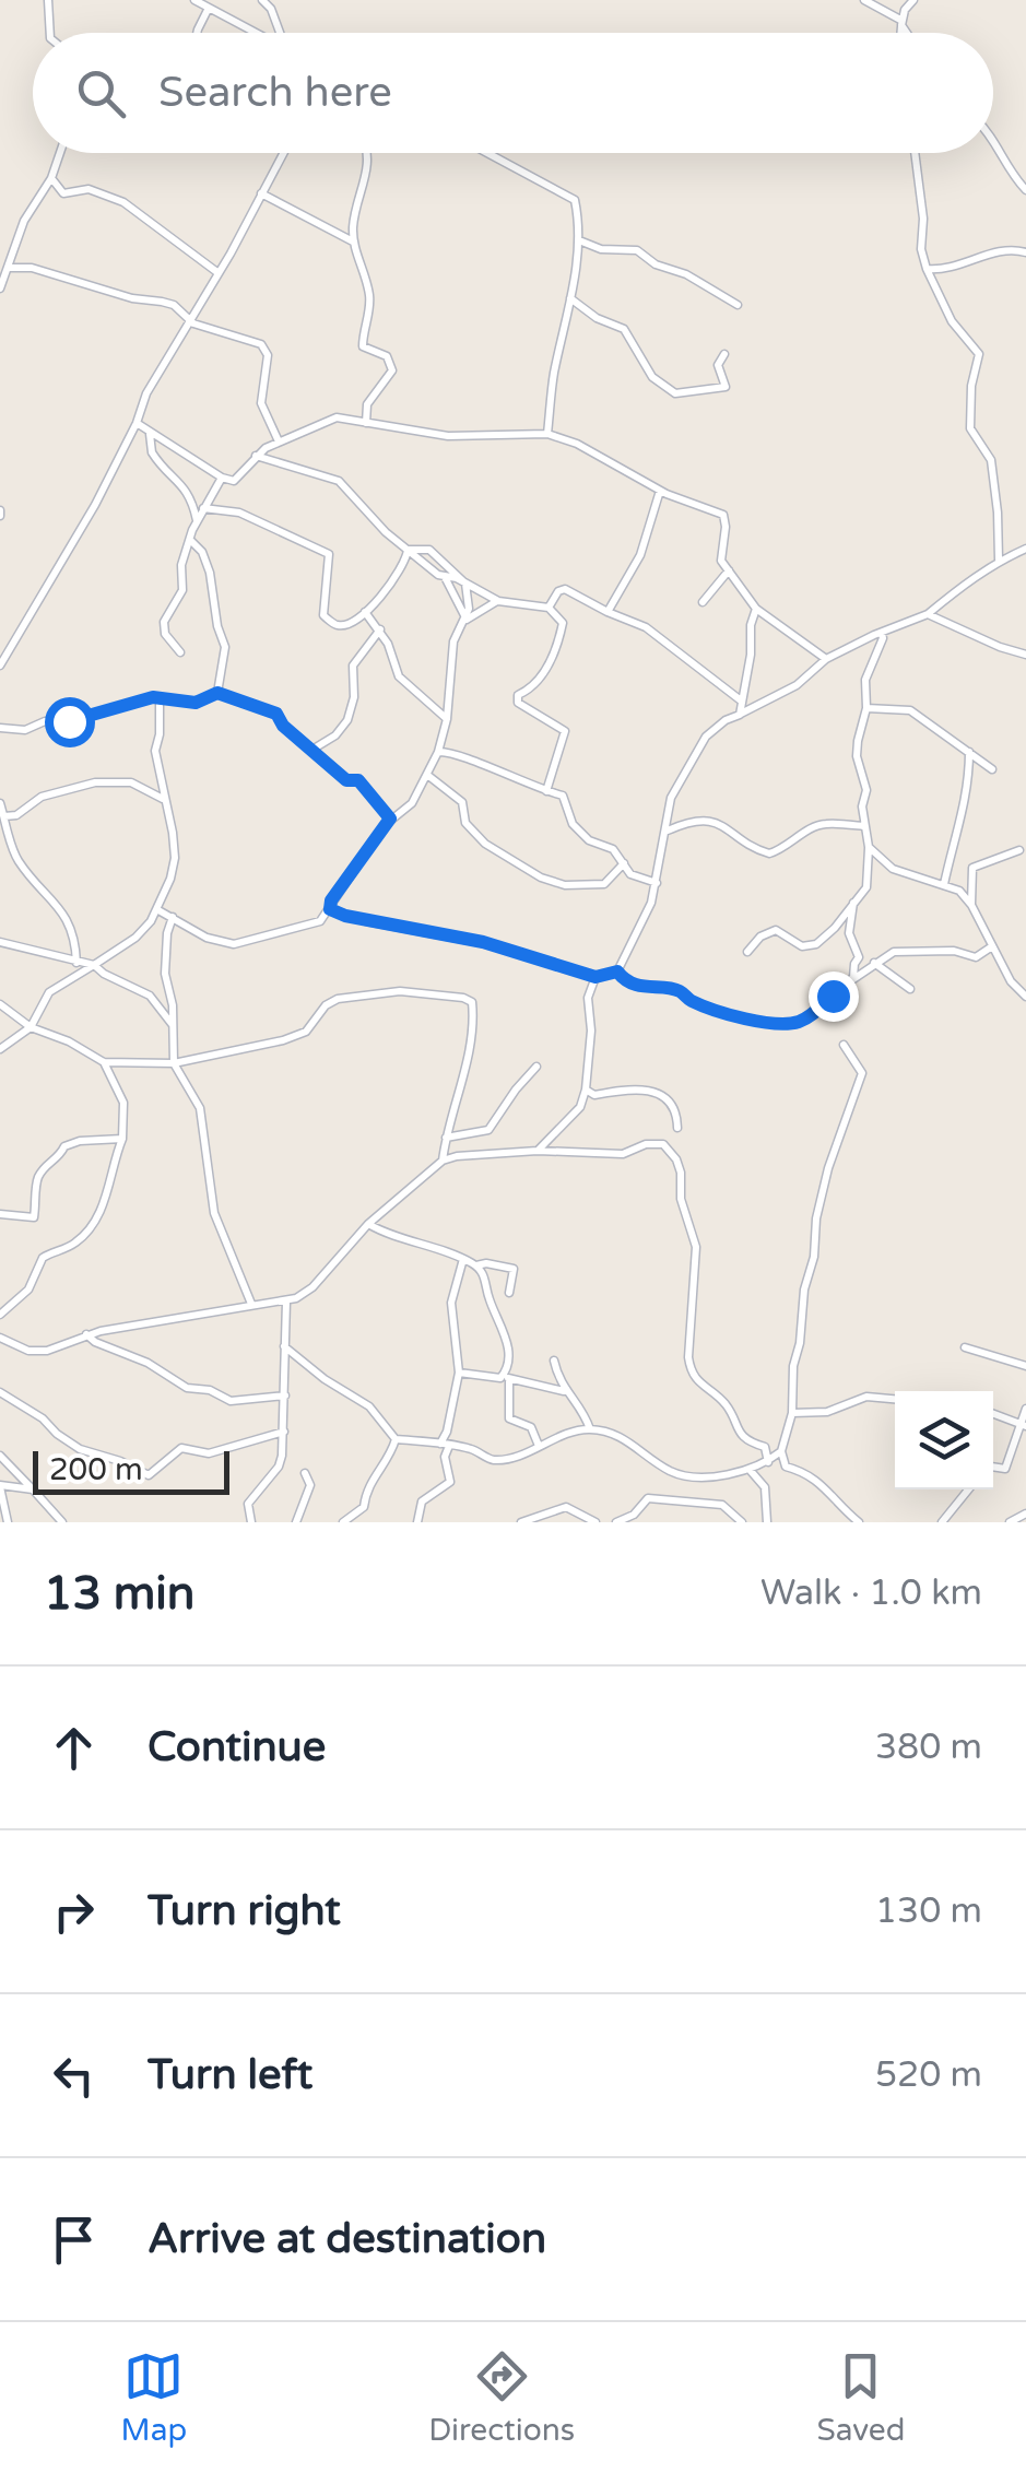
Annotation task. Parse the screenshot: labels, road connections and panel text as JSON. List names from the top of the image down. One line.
{"scale_bar":"200 m","page":{"search":"Search here","scale":"200 m","heading":["13 min","Walk · 1.0 km"],"list":[["Continue","380 m"],["Turn right","130 m"],["Turn left","520 m"],"Arrive at destination"],"nav":["Map","Directions","Saved"]}}
